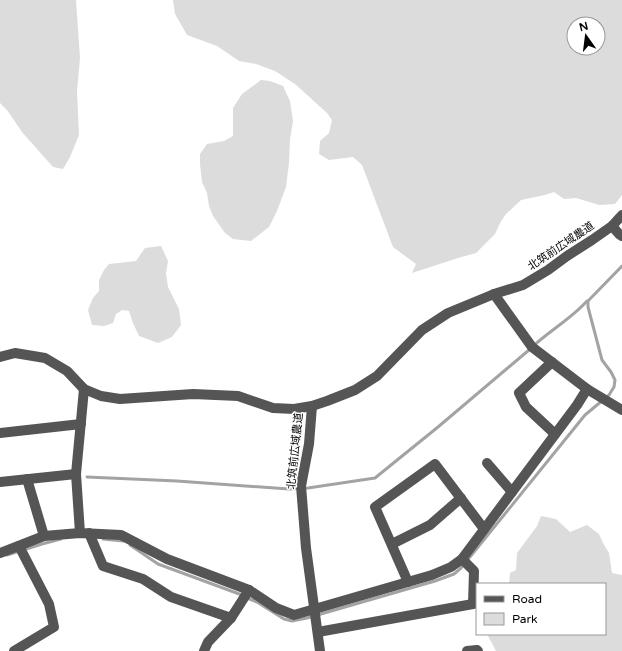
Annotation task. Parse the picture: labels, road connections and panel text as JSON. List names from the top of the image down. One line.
{"streets":{"street":["北筑前広域農道"]},"legend":["Road","Park"],"north":"top"}
